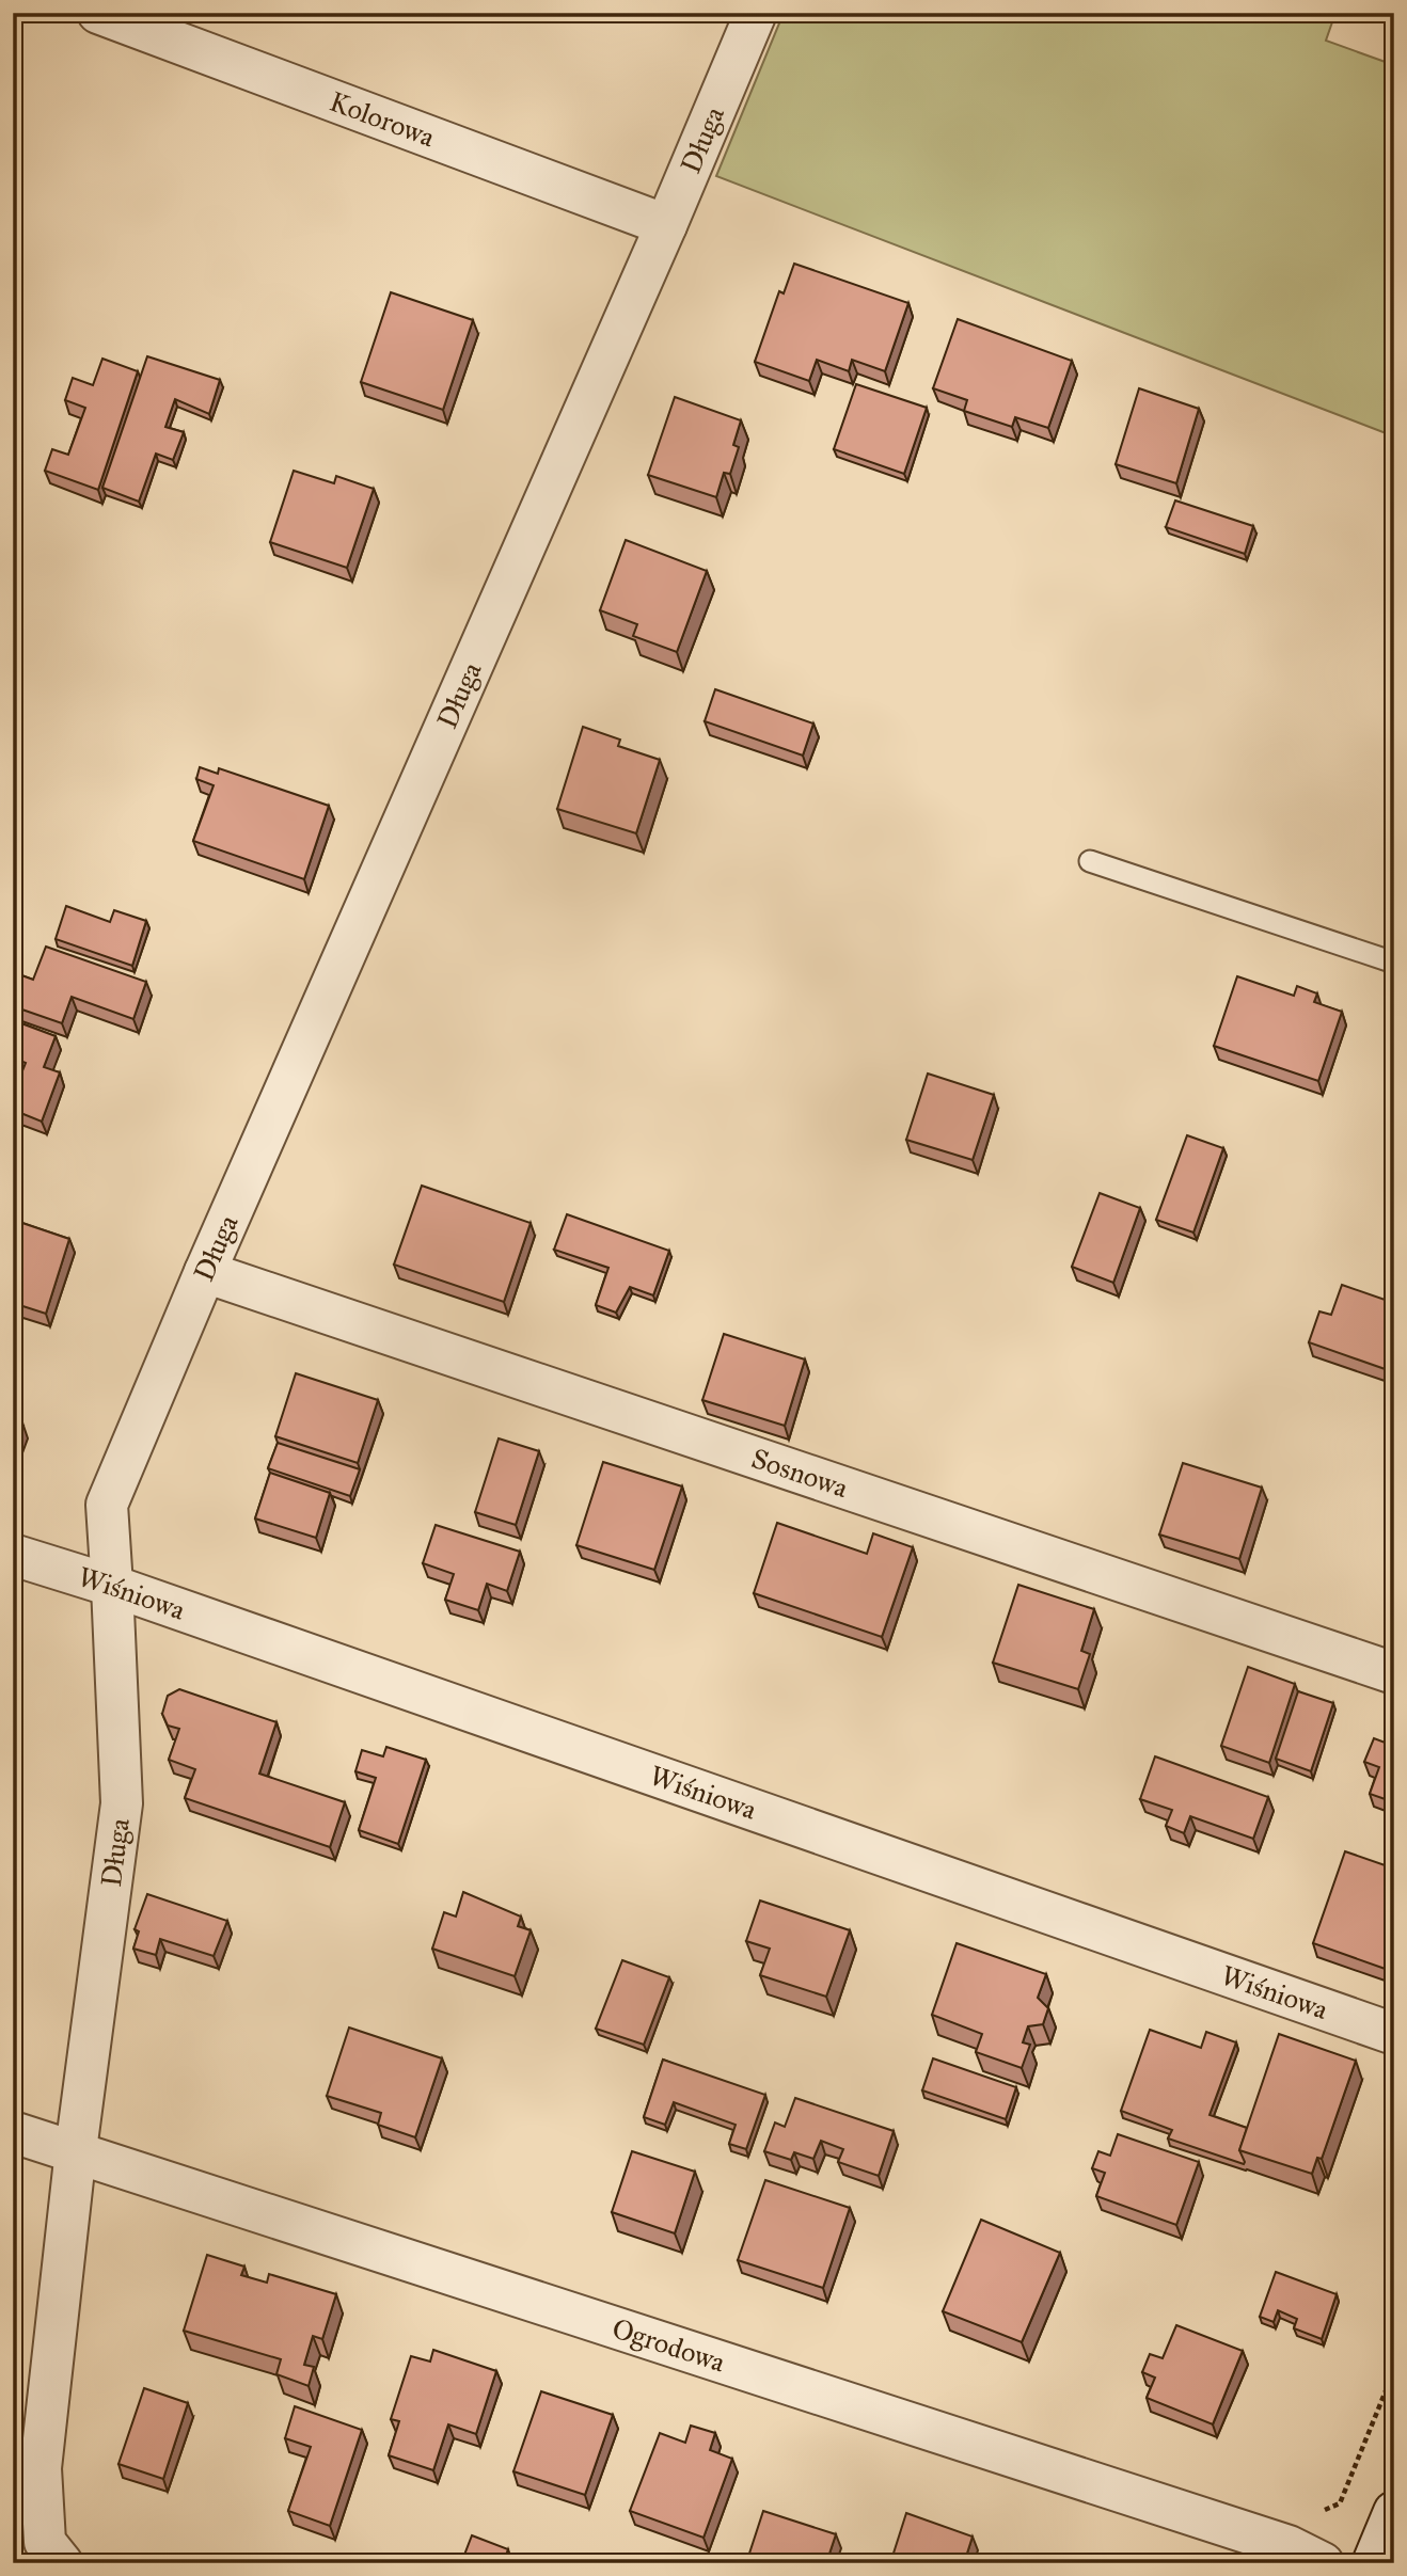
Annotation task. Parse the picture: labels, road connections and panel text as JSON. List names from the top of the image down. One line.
{"streets":{"street":["Kolorowa","Długa","Sosnowa","Wiśniowa","Ogrodowa"]},"crossings":[["Kolorowa","Długa"],["Długa","Sosnowa"],["Długa","Wiśniowa"],["Długa","Ogrodowa"]]}
